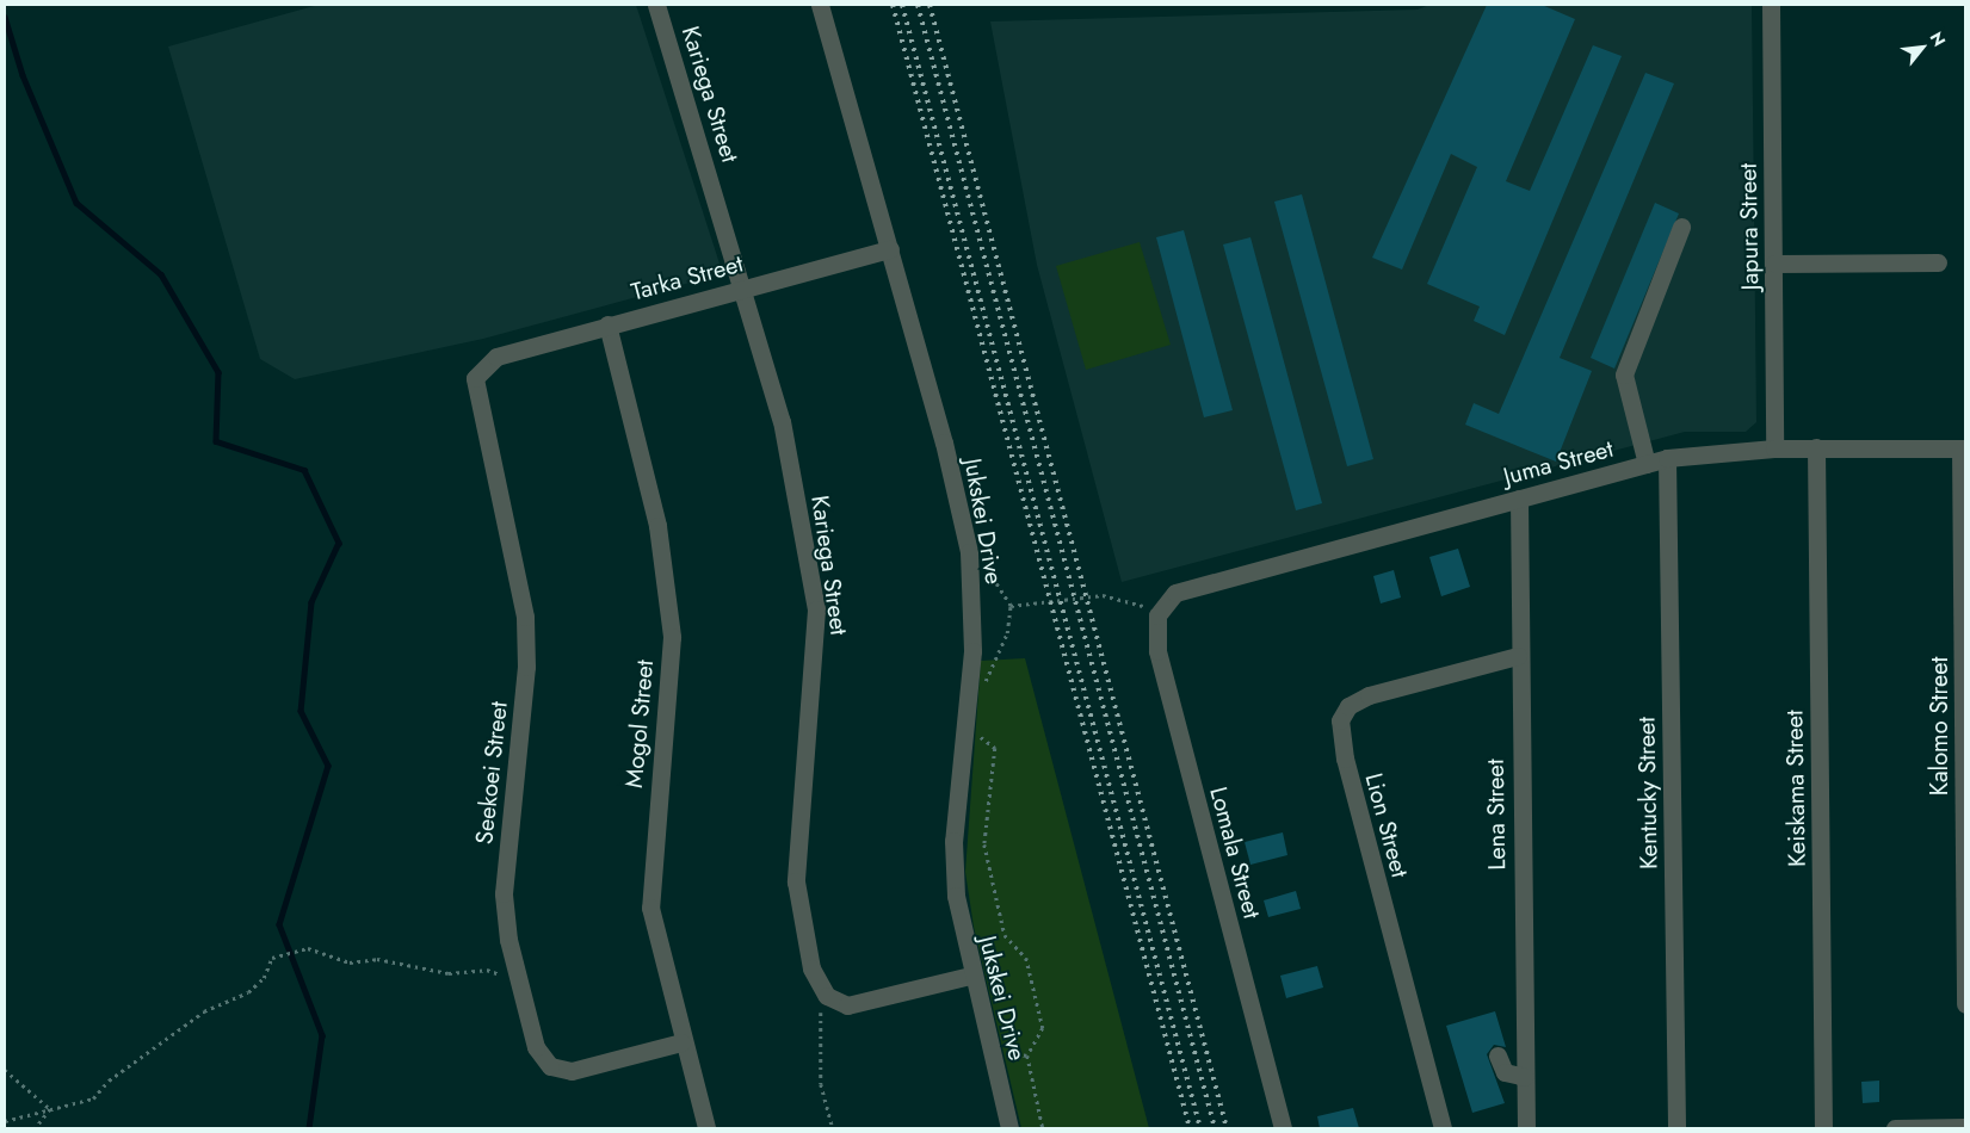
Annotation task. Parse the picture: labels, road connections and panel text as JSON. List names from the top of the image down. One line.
{"streets":{"street":["Kariega Street","Japura Street","Tarka Street","Juma Street","Jukskei Drive","Mogol Street","Kalomo Street","Seekoei Street","Keiskama Street","Kentucky Street","Lena Street","Lion Street","Lomala Street"]},"crossings":[["Kariega Street","Tarka Street"],["Japura Street","Juma Street"],["Tarka Street","Jukskei Drive"],["Tarka Street","Mogol Street"],["Tarka Street","Seekoei Street"],["Juma Street","Kalomo Street"],["Juma Street","Keiskama Street"],["Juma Street","Kentucky Street"],["Juma Street","Lena Street"],["Juma Street","Lomala Street"],["Mogol Street","Seekoei Street"],["Lena Street","Lion Street"]],"north":"top right"}
